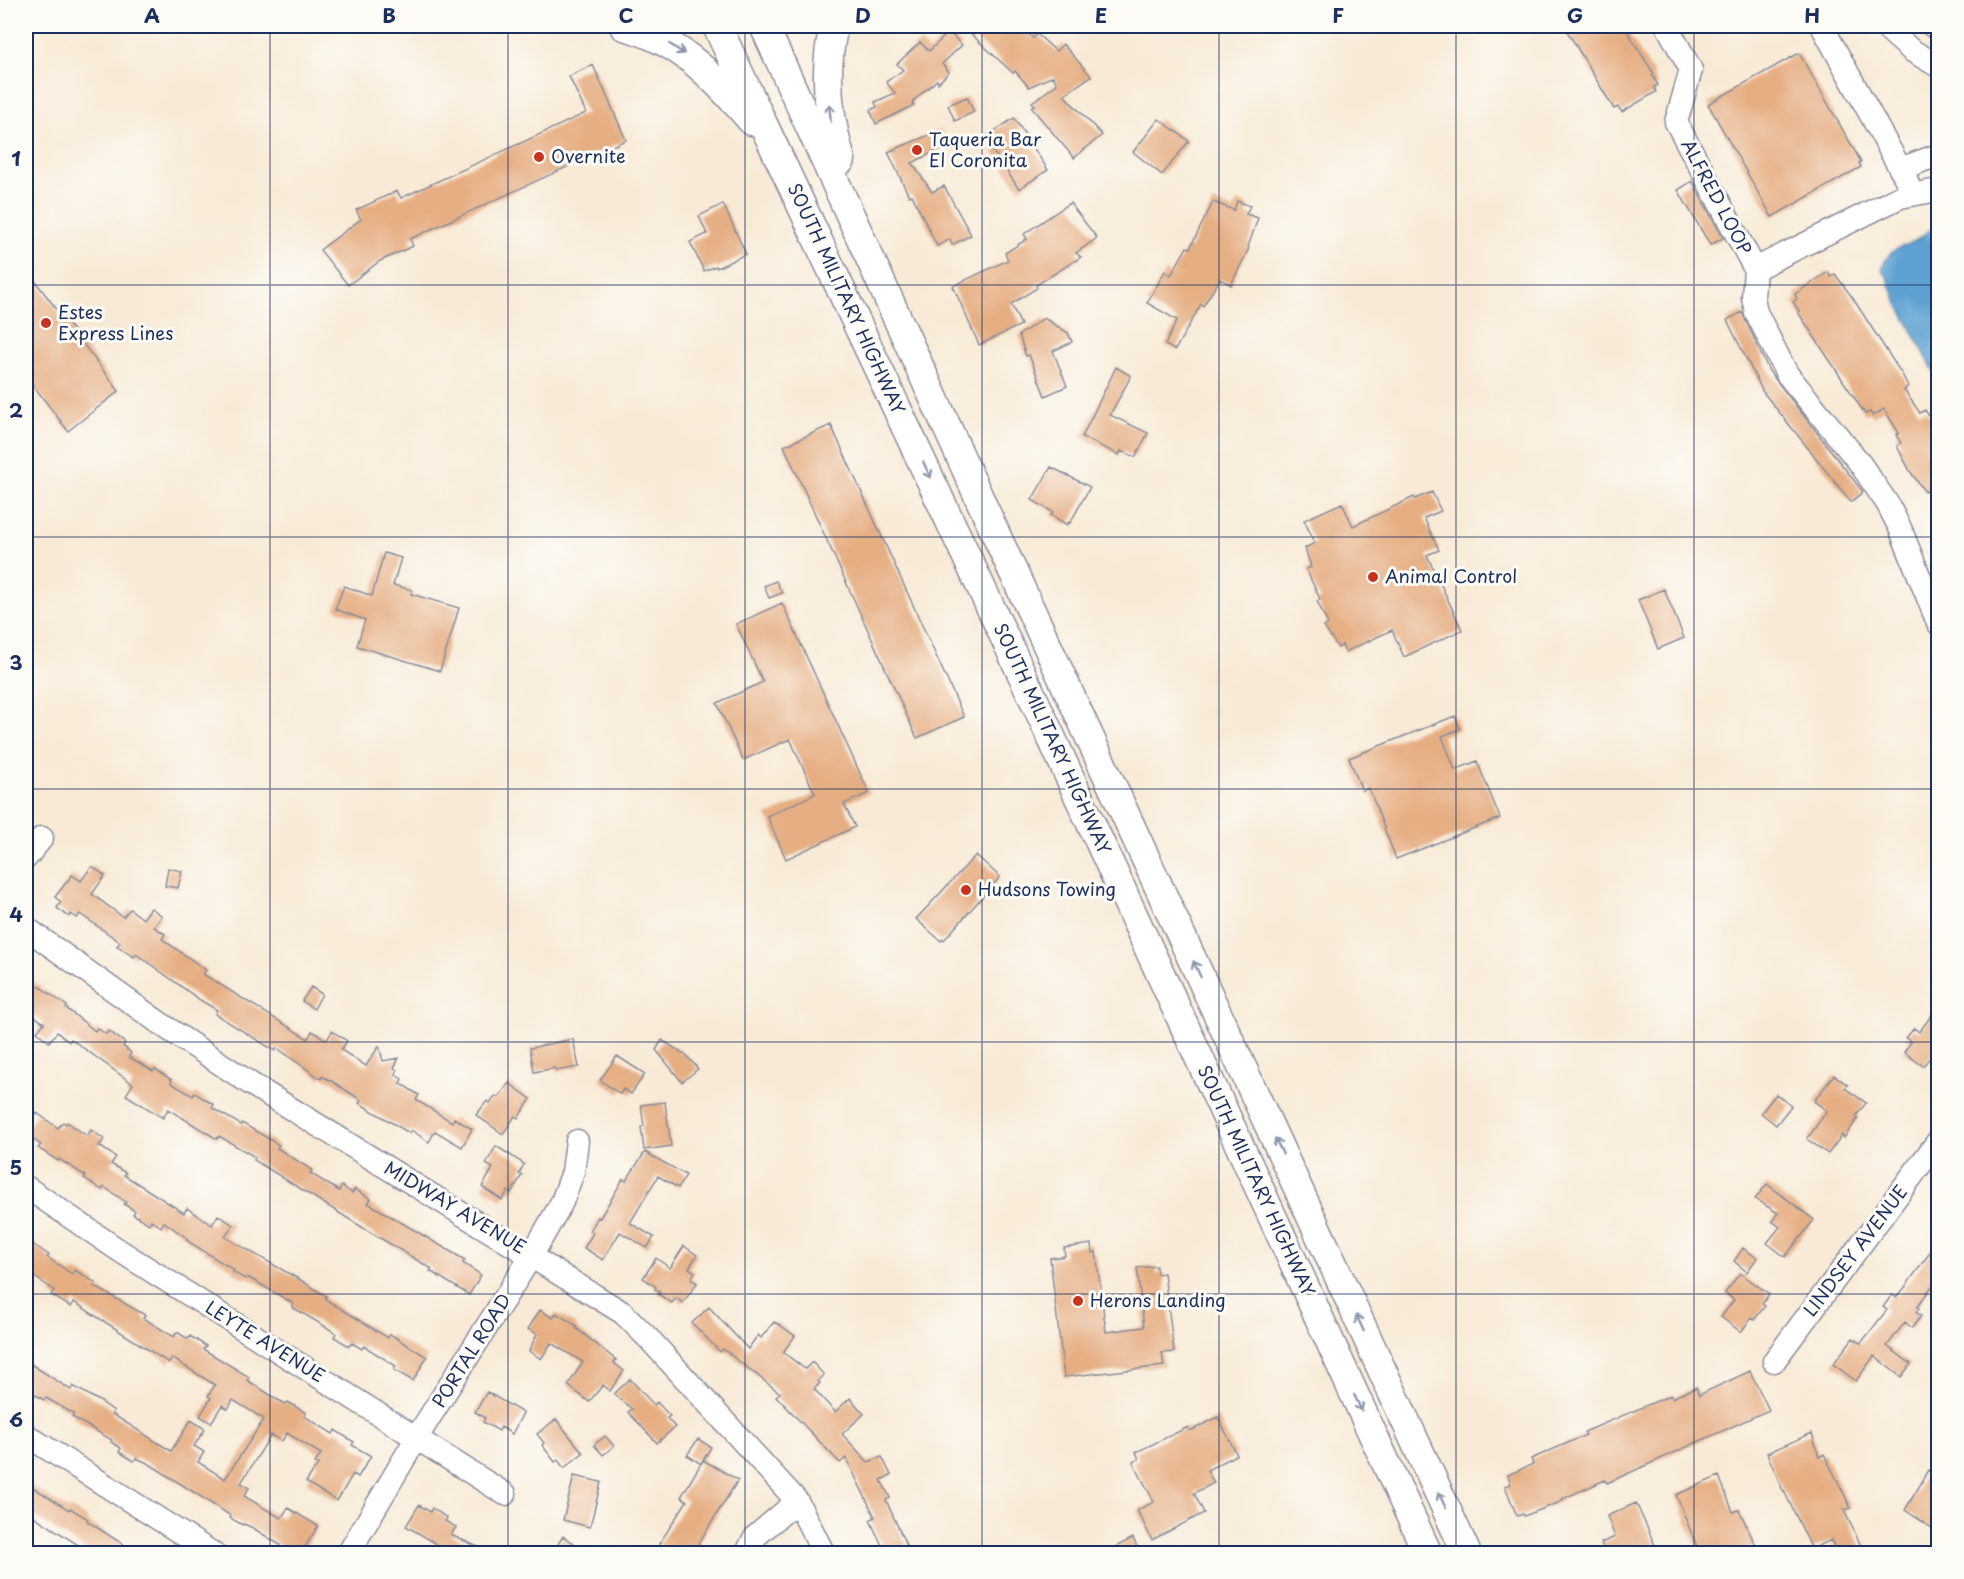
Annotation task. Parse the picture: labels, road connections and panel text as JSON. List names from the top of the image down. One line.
{"streets":{"main road":["SOUTH MILITARY HIGHWAY"],"street":["ALFRED LOOP","MIDWAY AVENUE","LINDSEY AVENUE","LEYTE AVENUE","PORTAL ROAD"]},"crossings":[["MIDWAY AVENUE","PORTAL ROAD"],["LEYTE AVENUE","PORTAL ROAD"]],"places":["Taqueria Bar El Coronita","Overnite","Estes Express Lines","Animal Control","Hudsons Towing","Herons Landing"],"grid":{"columns":["A","B","C","D","E","F","G","H"],"rows":["1","2","3","4","5","6"]}}
